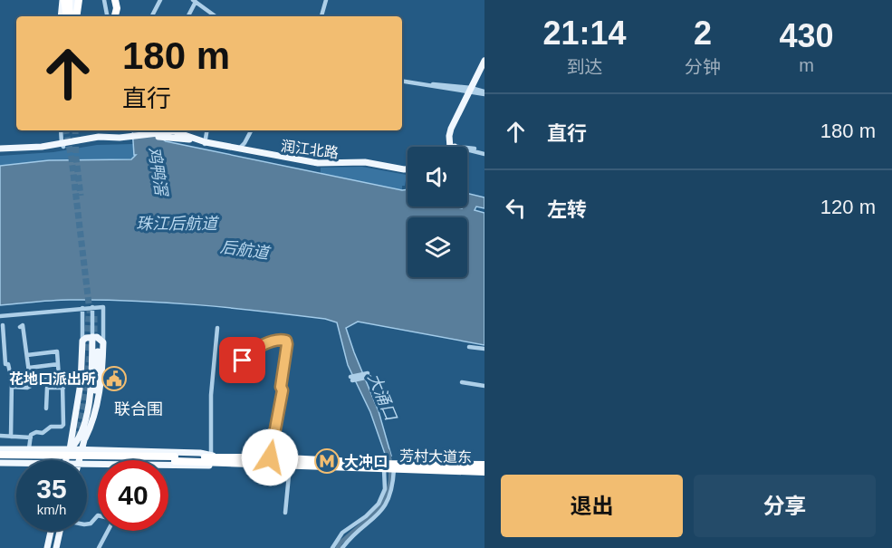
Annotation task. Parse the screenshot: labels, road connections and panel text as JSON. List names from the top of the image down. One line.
{"streets":{"highway":["芳村大道东"],"main road":["润江北路"]},"districts":["联合围"],"water":["鸡鸭滘","珠江后航道","后航道","大涌口"],"places":{"public building":["花地口派出所"],"metro station":["大冲口"]},"page":{"eta":["21:14","到达","2","分钟","430","m"],"turn":["180 m","直行"],"list":[{"name":"直行","value":"180 m"},{"name":"左转","value":"120 m"}],"speed":"35 km/h","limit":"40","buttons":["退出","分享"]}}
